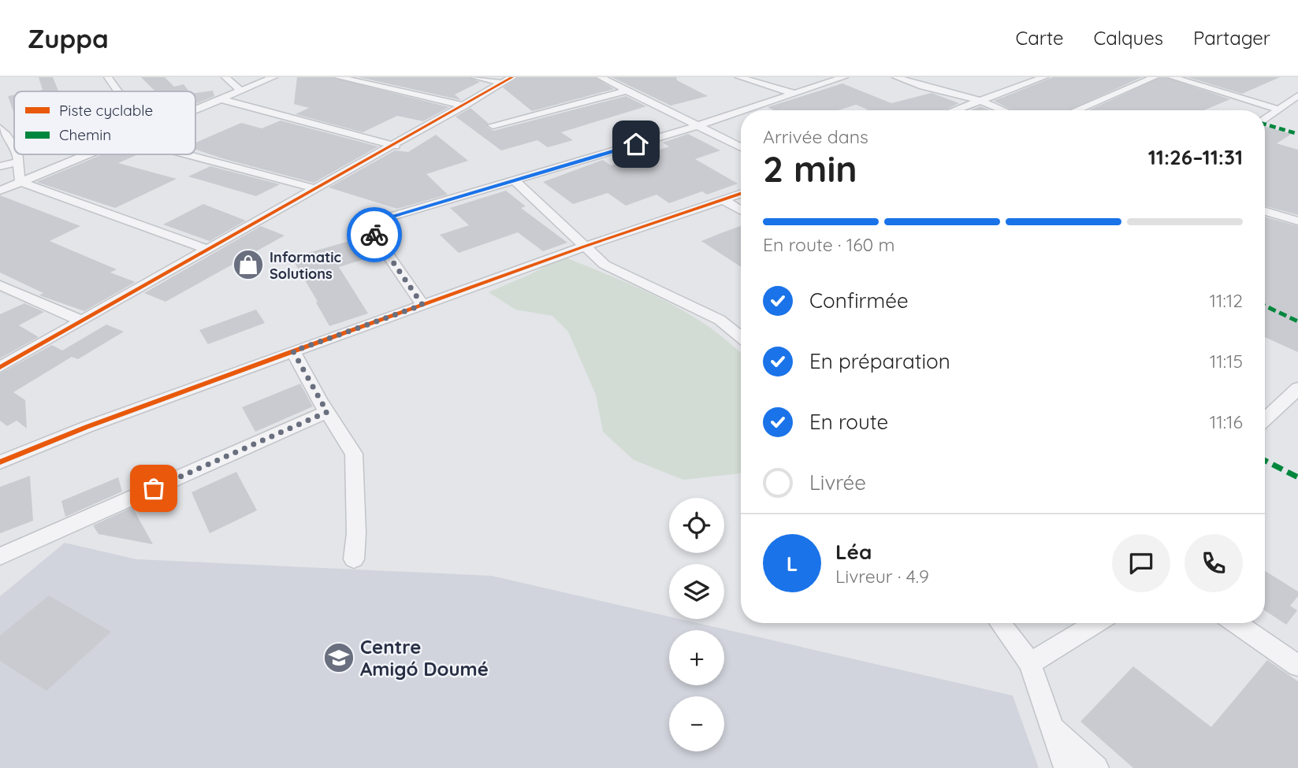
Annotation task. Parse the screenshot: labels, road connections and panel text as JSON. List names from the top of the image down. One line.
{"places":{"shop":["Informatic Solutions"],"school or university":["Centre Amigó Doumé"]},"legend":["Piste cyclable","Chemin"],"page":{"header":"Zuppa","nav":["Carte","Calques","Partager"],"heading":["2 min","Arrivée dans","11:26–11:31"],"panel":["Léa","Livreur · 4.9"],"bar":"En route · 160 m","list":[["Confirmée","11:12"],["En préparation","11:15"],["En route","11:16"],"Livrée"],"map_buttons":["+","−"],"round":"L"}}
